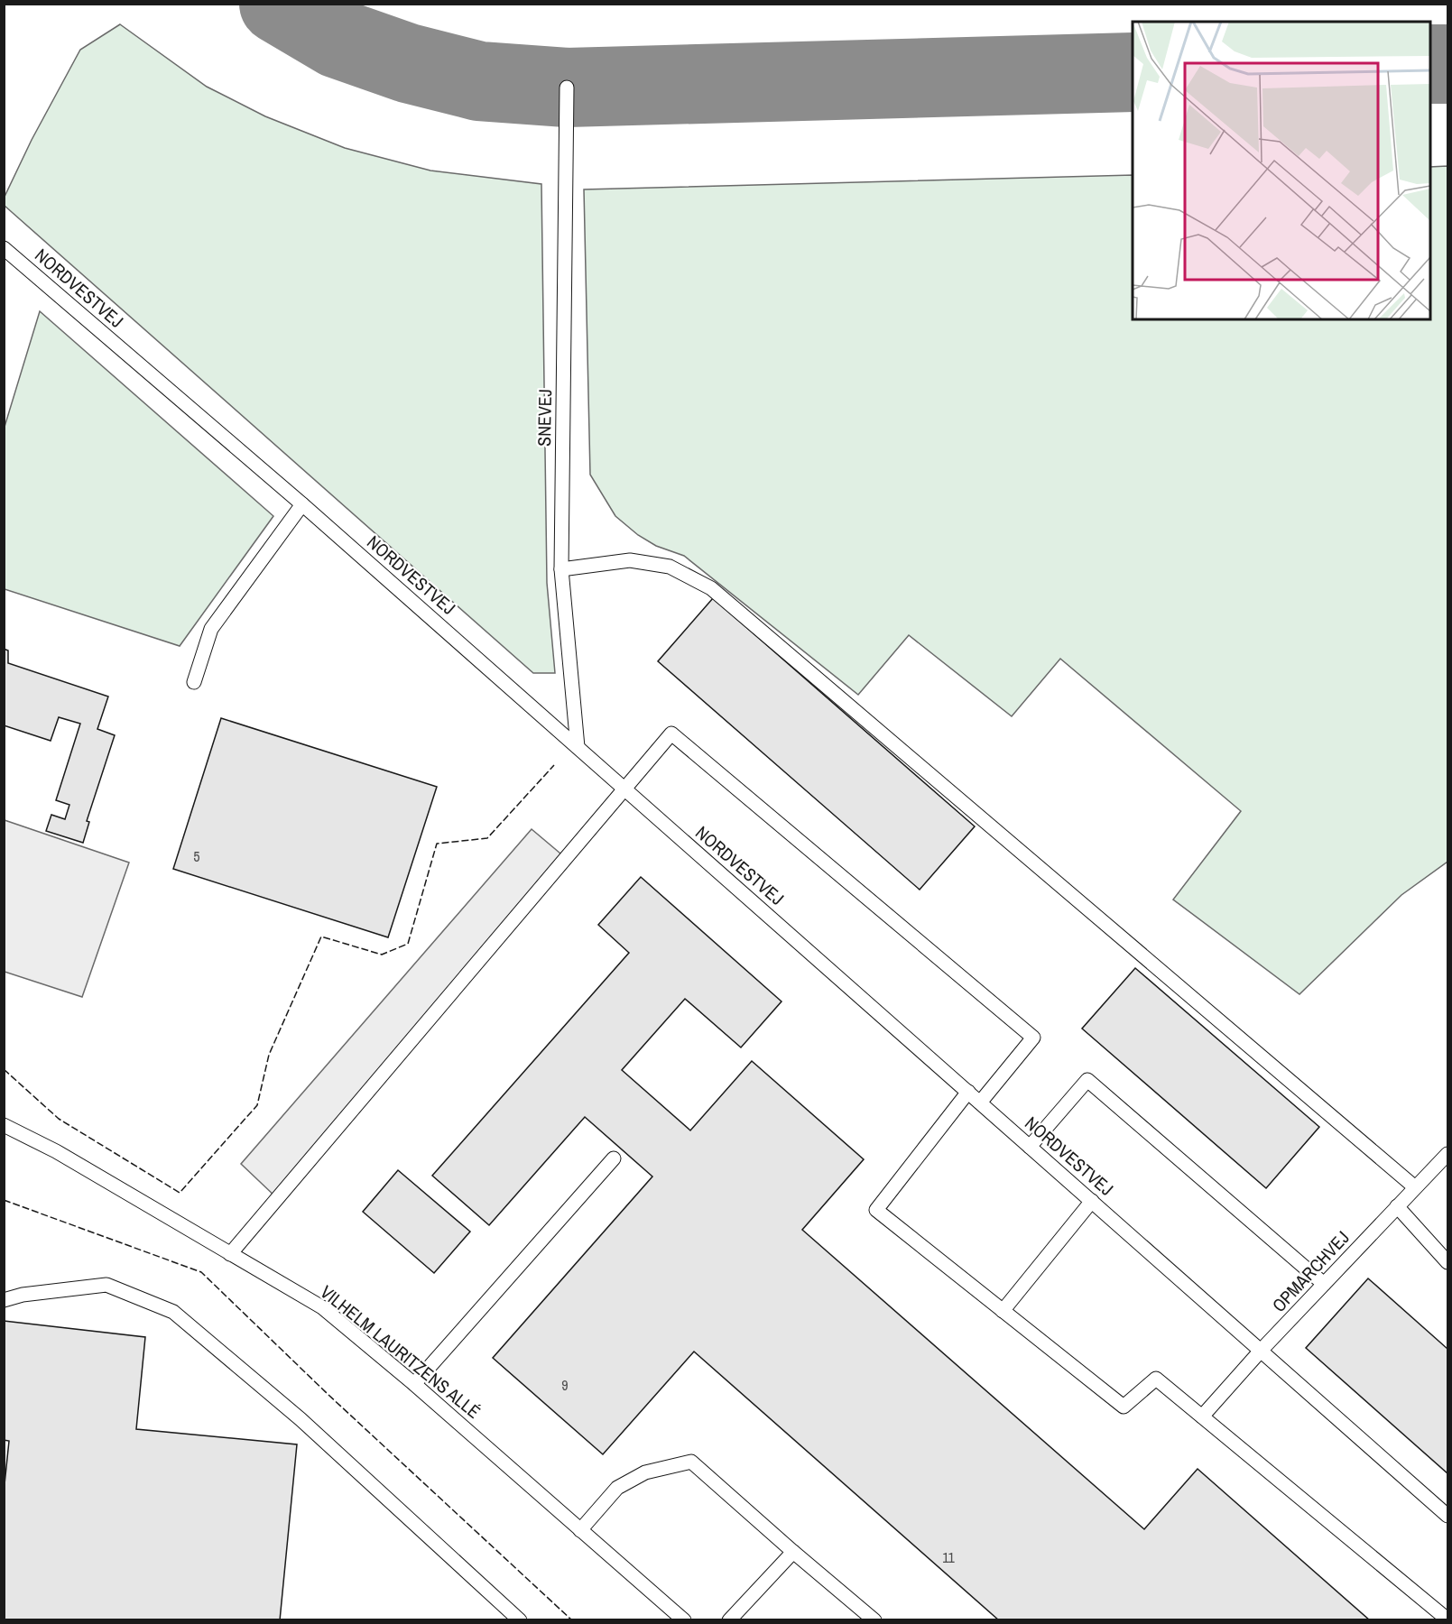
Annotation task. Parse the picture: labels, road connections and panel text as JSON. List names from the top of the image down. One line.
{"streets":{"lane":["NORDVESTVEJ","SNEVEJ","OPMARCHVEJ","VILHELM LAURITZENS ALLÉ"]},"crossings":[["NORDVESTVEJ","SNEVEJ"],["NORDVESTVEJ","OPMARCHVEJ"]],"house_numbers":["5","9","11"]}
